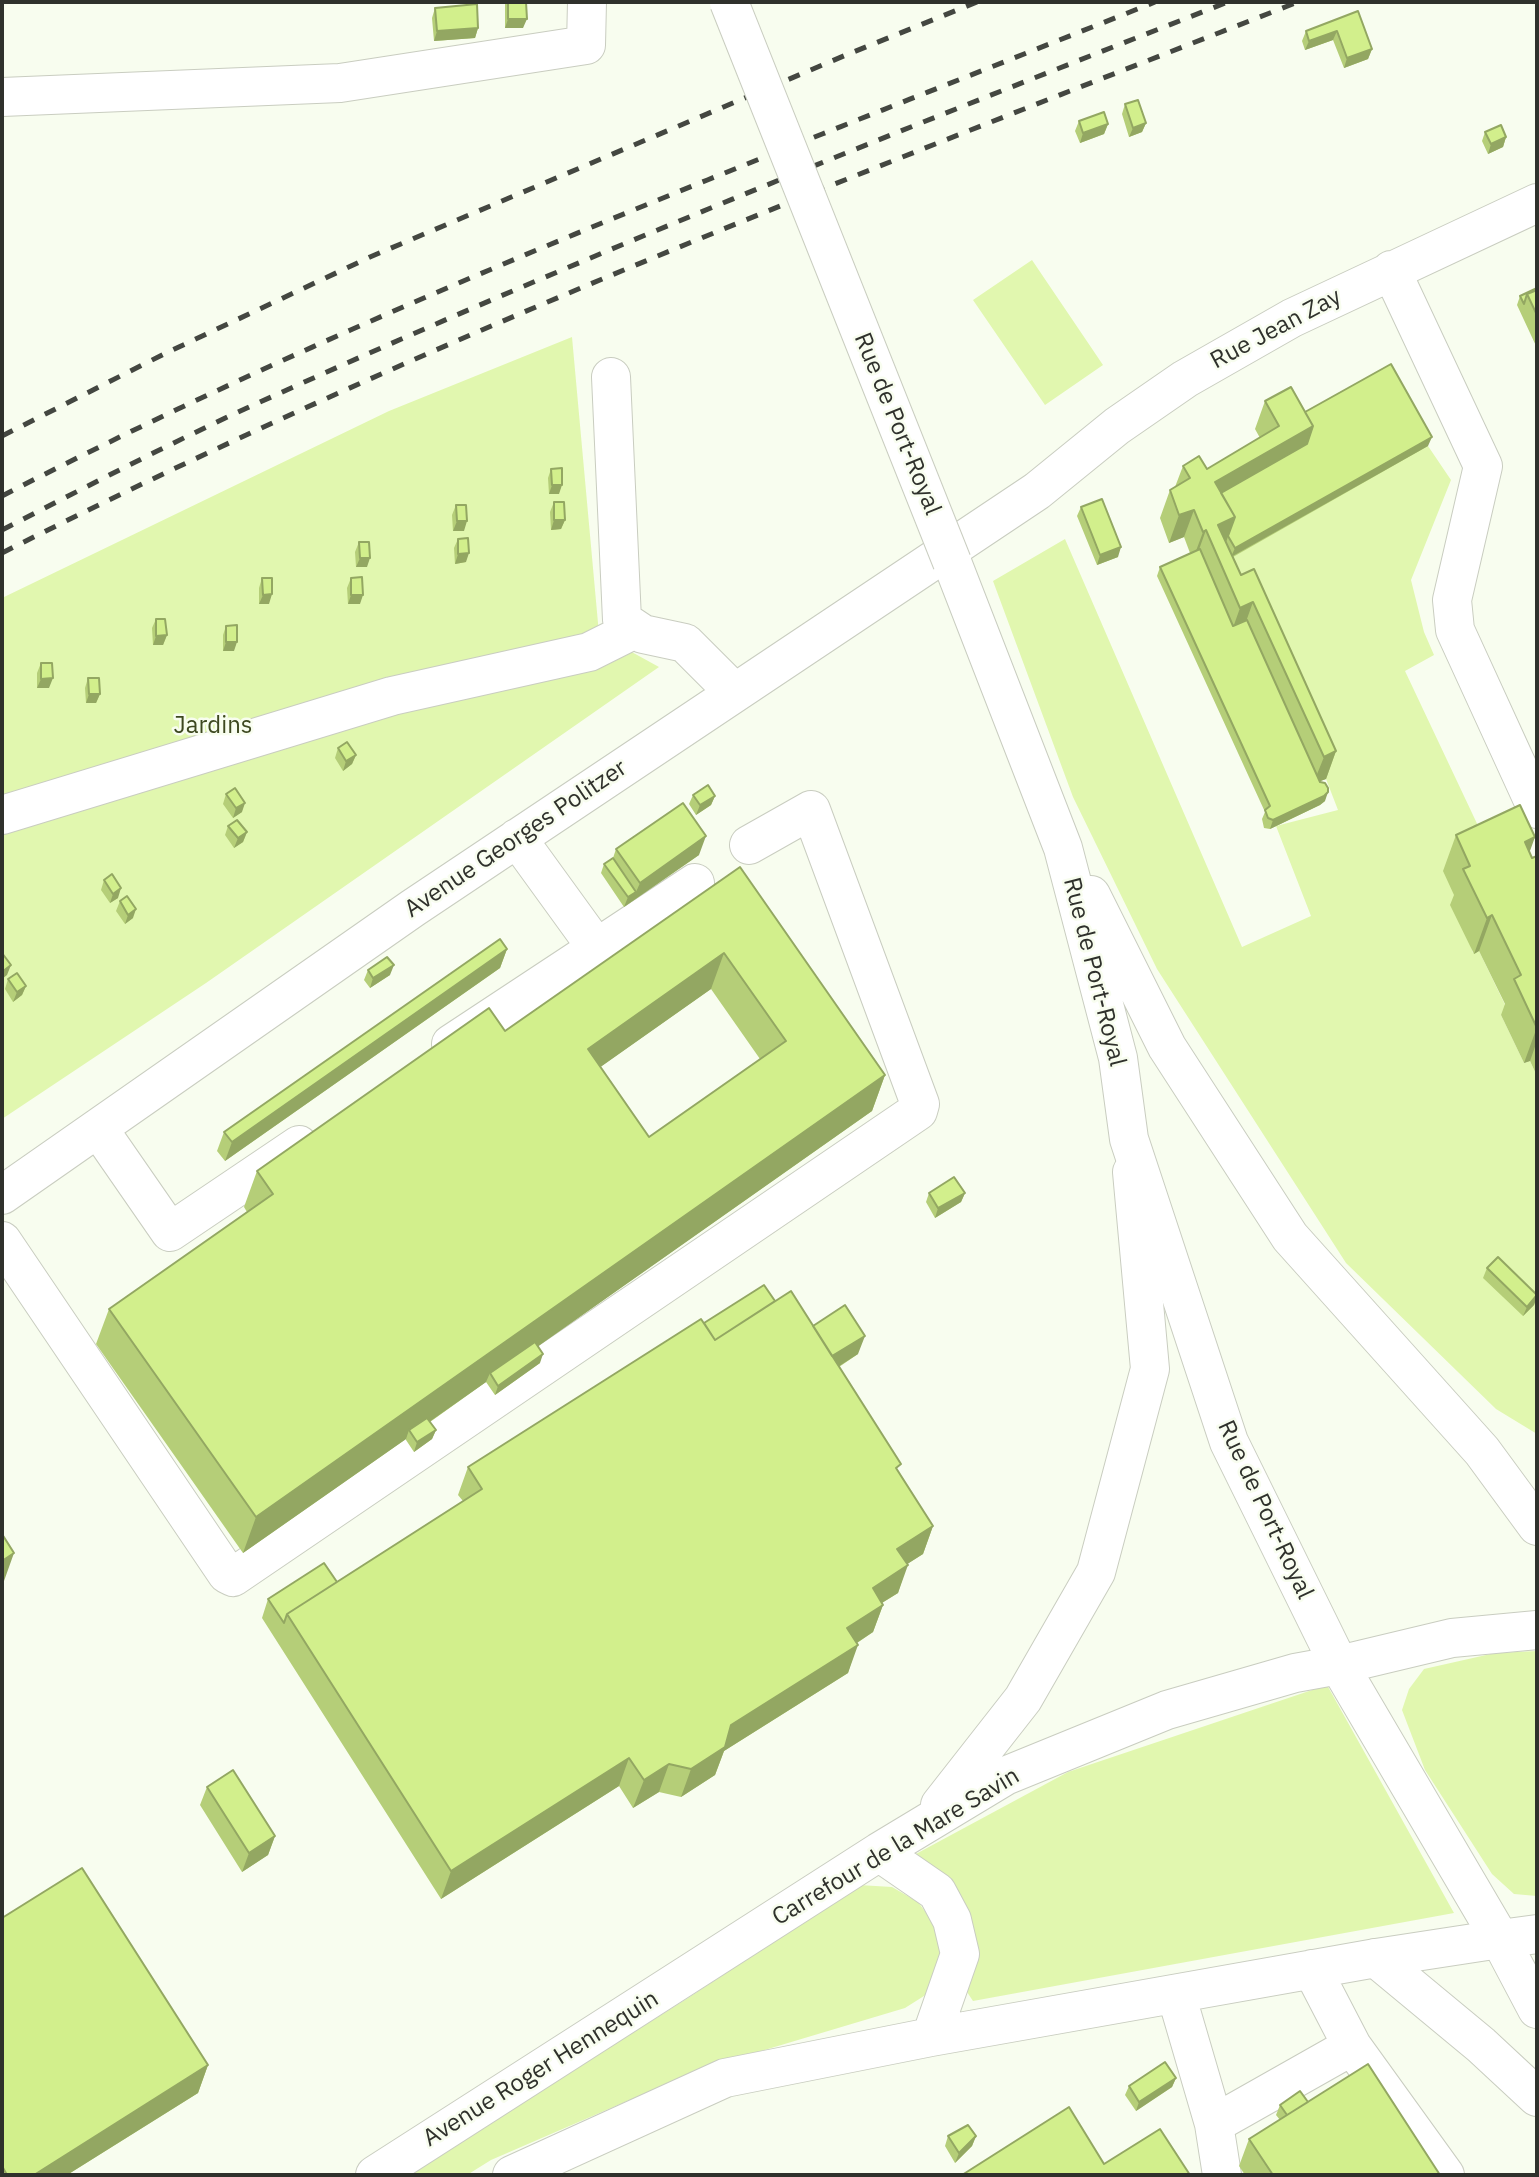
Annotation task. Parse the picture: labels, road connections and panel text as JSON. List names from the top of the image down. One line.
{"streets":{"street":["Rue Jean Zay","Rue de Port-Royal","Avenue Georges Politzer","Carrefour de la Mare Savin","Avenue Roger Hennequin"]},"crossings":[["Rue Jean Zay","Avenue Georges Politzer"],["Rue de Port-Royal","Carrefour de la Mare Savin"],["Carrefour de la Mare Savin","Avenue Roger Hennequin"]],"parks":["Jardins"]}
